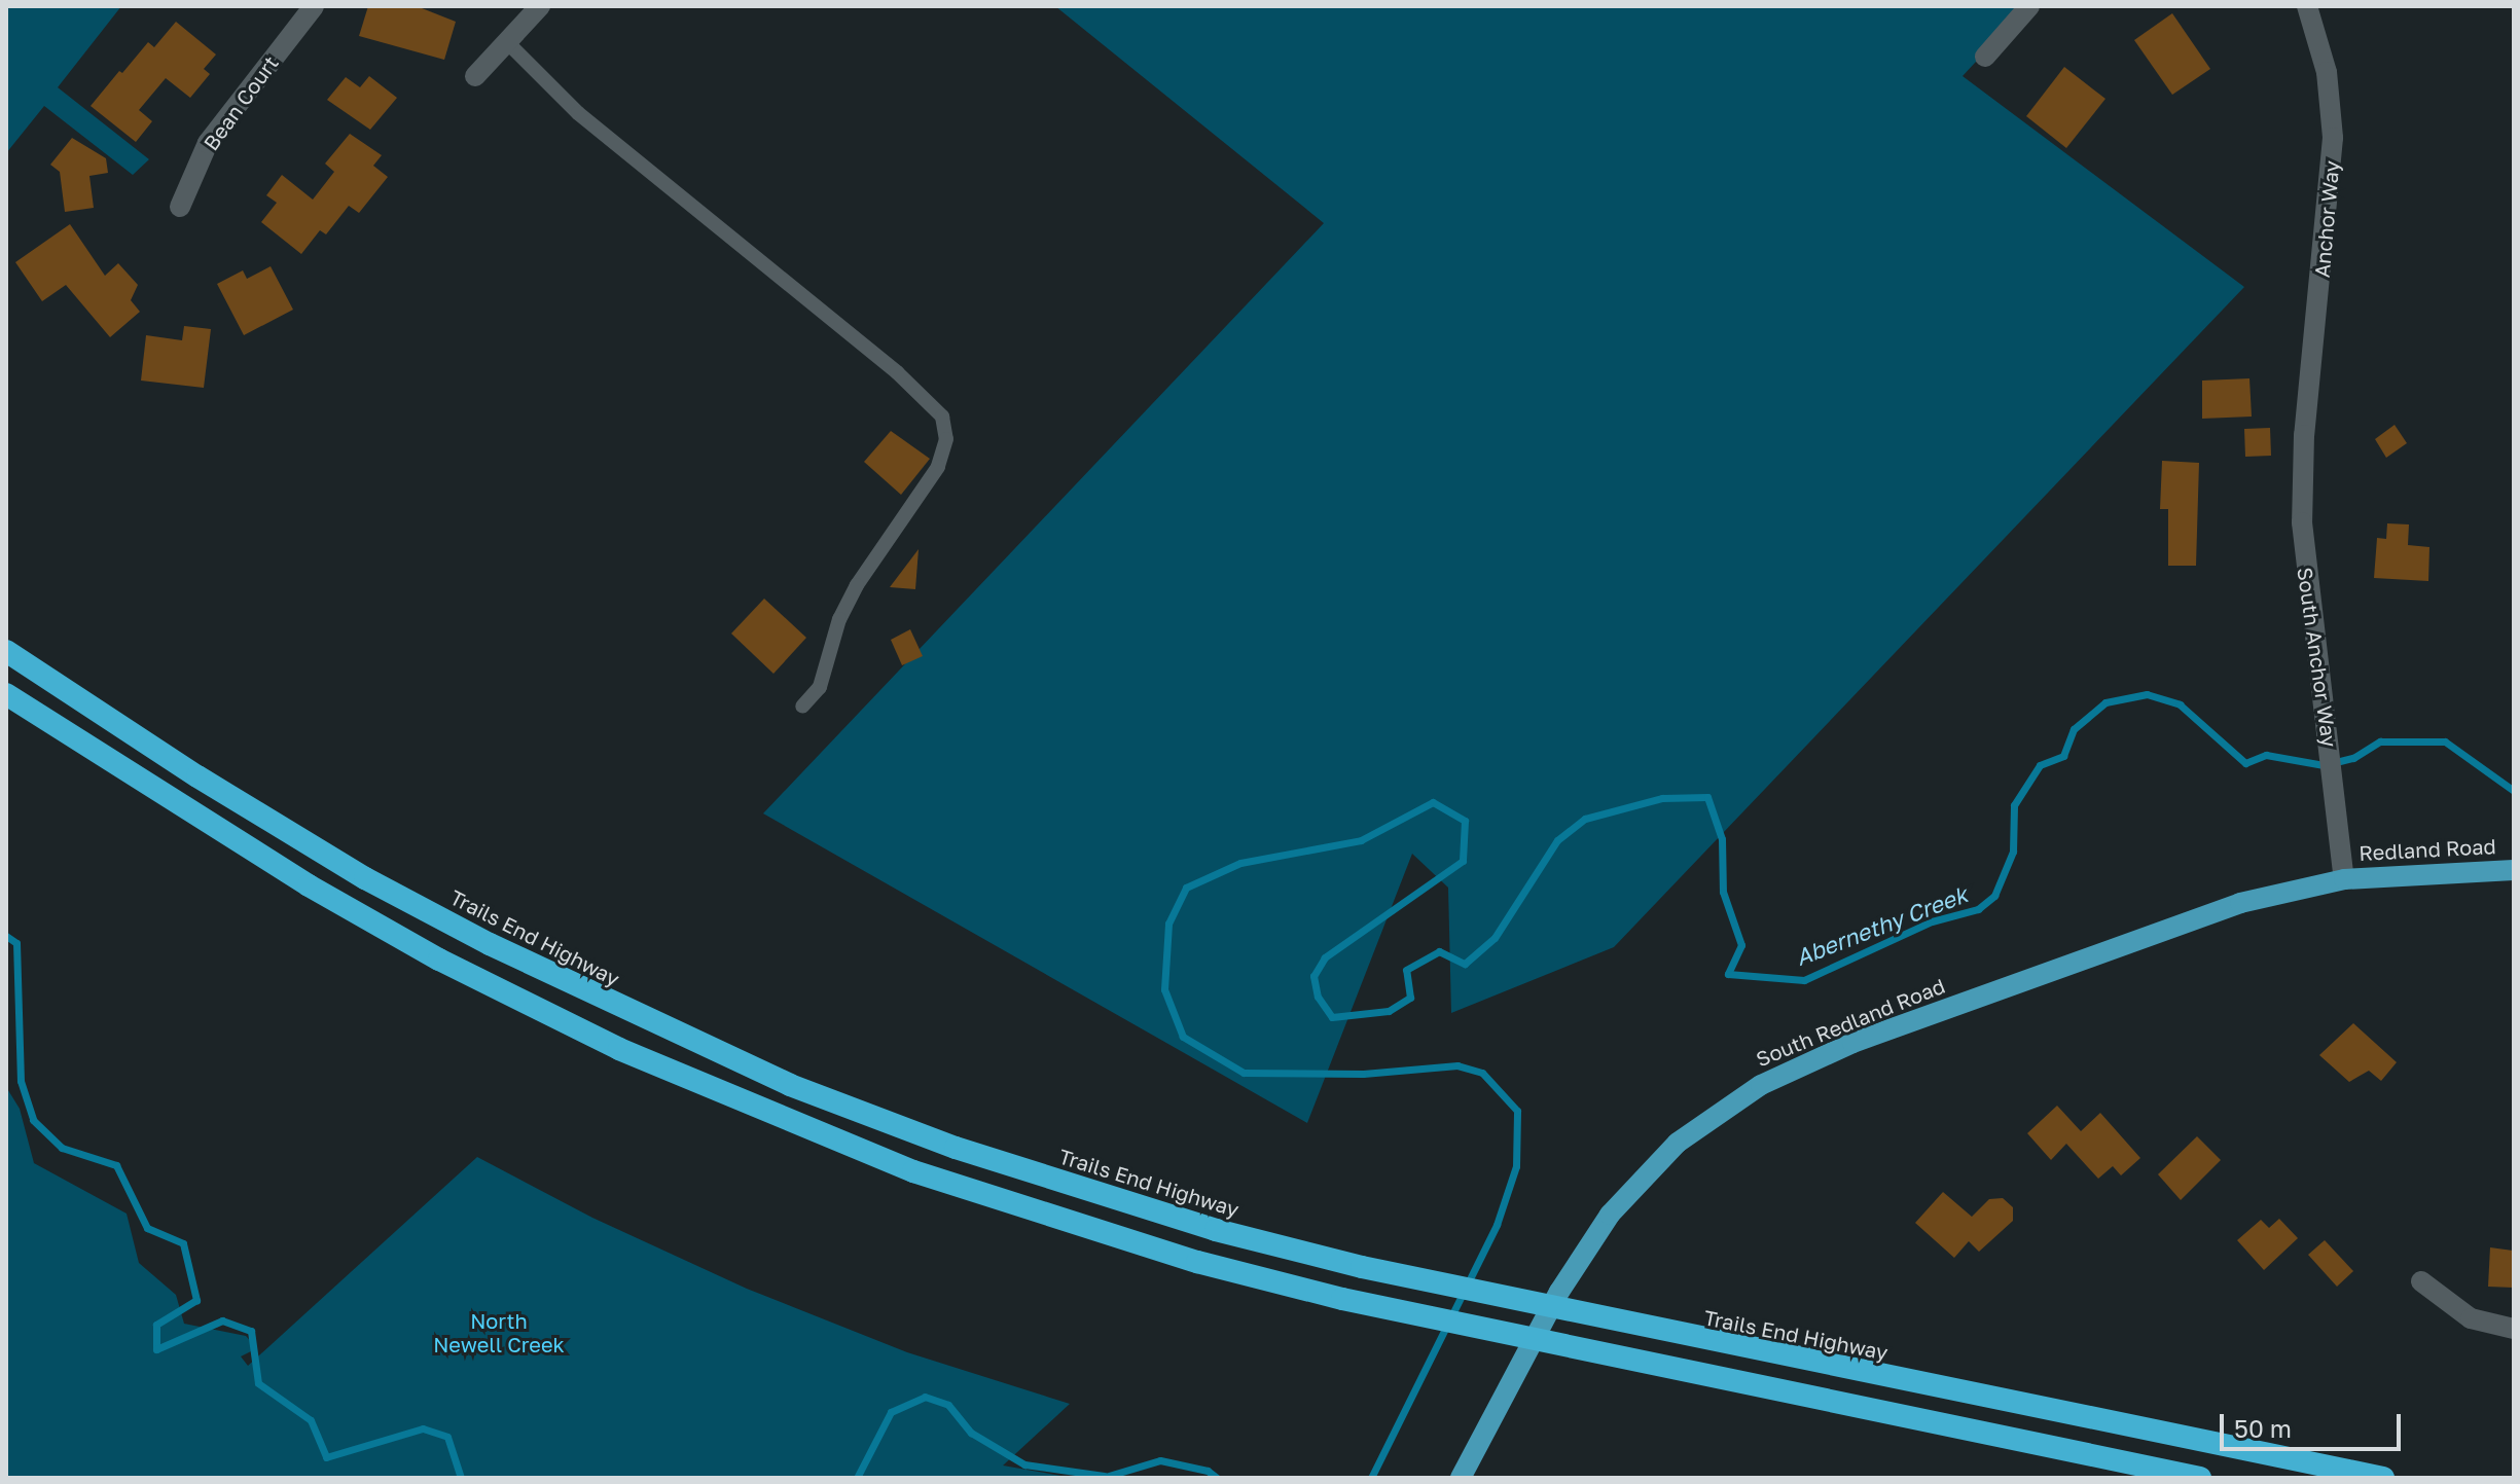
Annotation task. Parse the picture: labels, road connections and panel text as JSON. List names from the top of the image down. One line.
{"streets":{"highway":["Trails End Highway"],"main road":["Redland Road","South Redland Road"],"street":["Bean Court","Anchor Way","South Anchor Way"]},"crossings":[["Anchor Way","South Anchor Way"],["South Anchor Way","Redland Road"],["South Anchor Way","South Redland Road"],["Redland Road","South Redland Road"]],"water":["Abernethy Creek"],"parks":["North Newell Creek"],"scale_bar":"50 m"}
